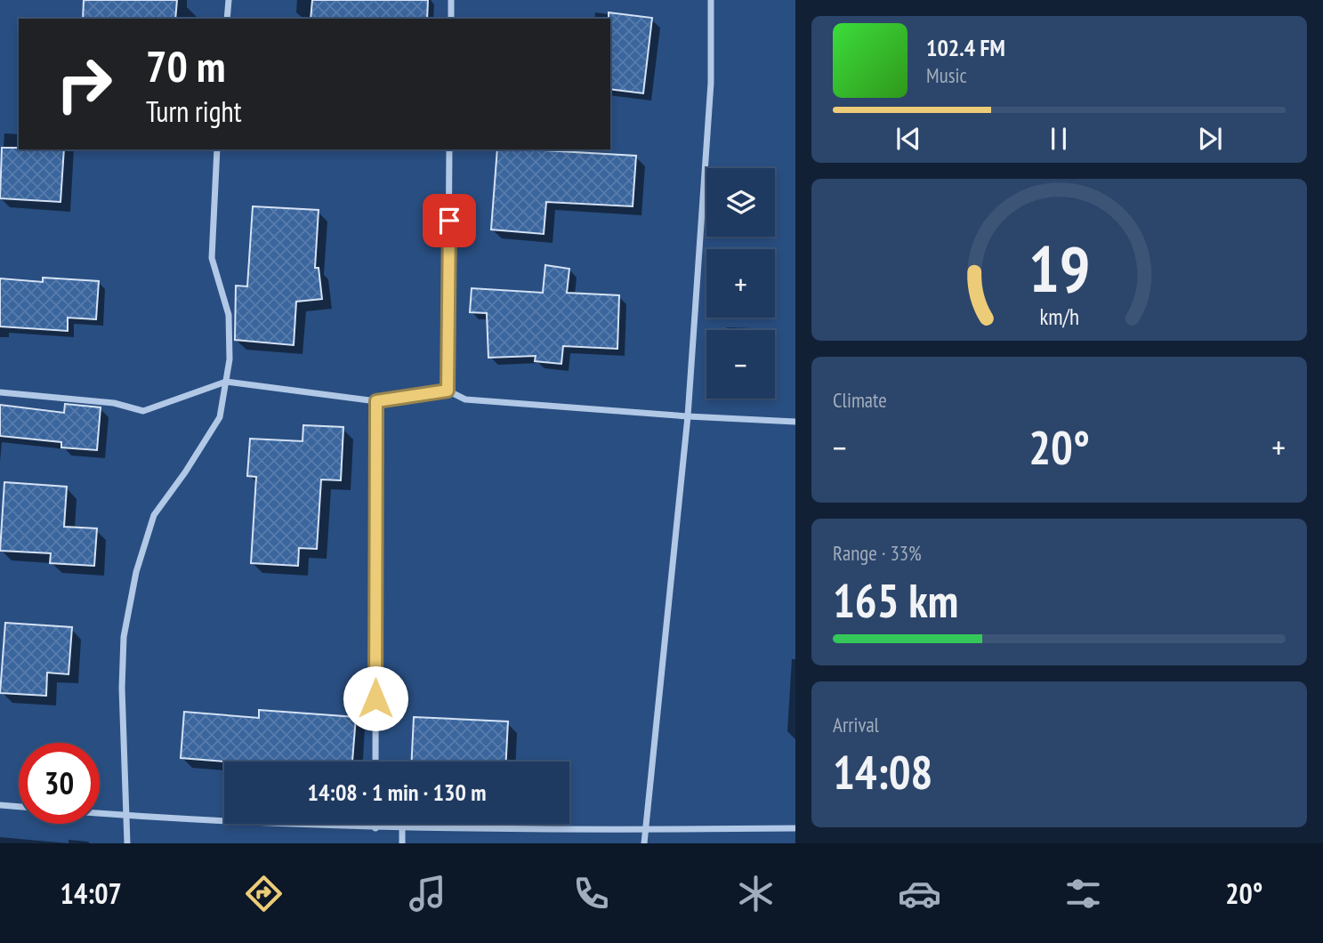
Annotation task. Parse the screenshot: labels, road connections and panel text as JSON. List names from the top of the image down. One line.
{"page":{"turn":["70 m","Turn right"],"song":["102.4 FM","Music"],"map_buttons":["+","−"],"tile":["Climate",["Range · 33%","165 km"],["Arrival","14:08"]],"heat":["−","20°","+"],"limit":"30","trip":"14:08 · 1 min · 130 m","tabs":["14:07","20°"],"gauge":["19","km/h"]}}
